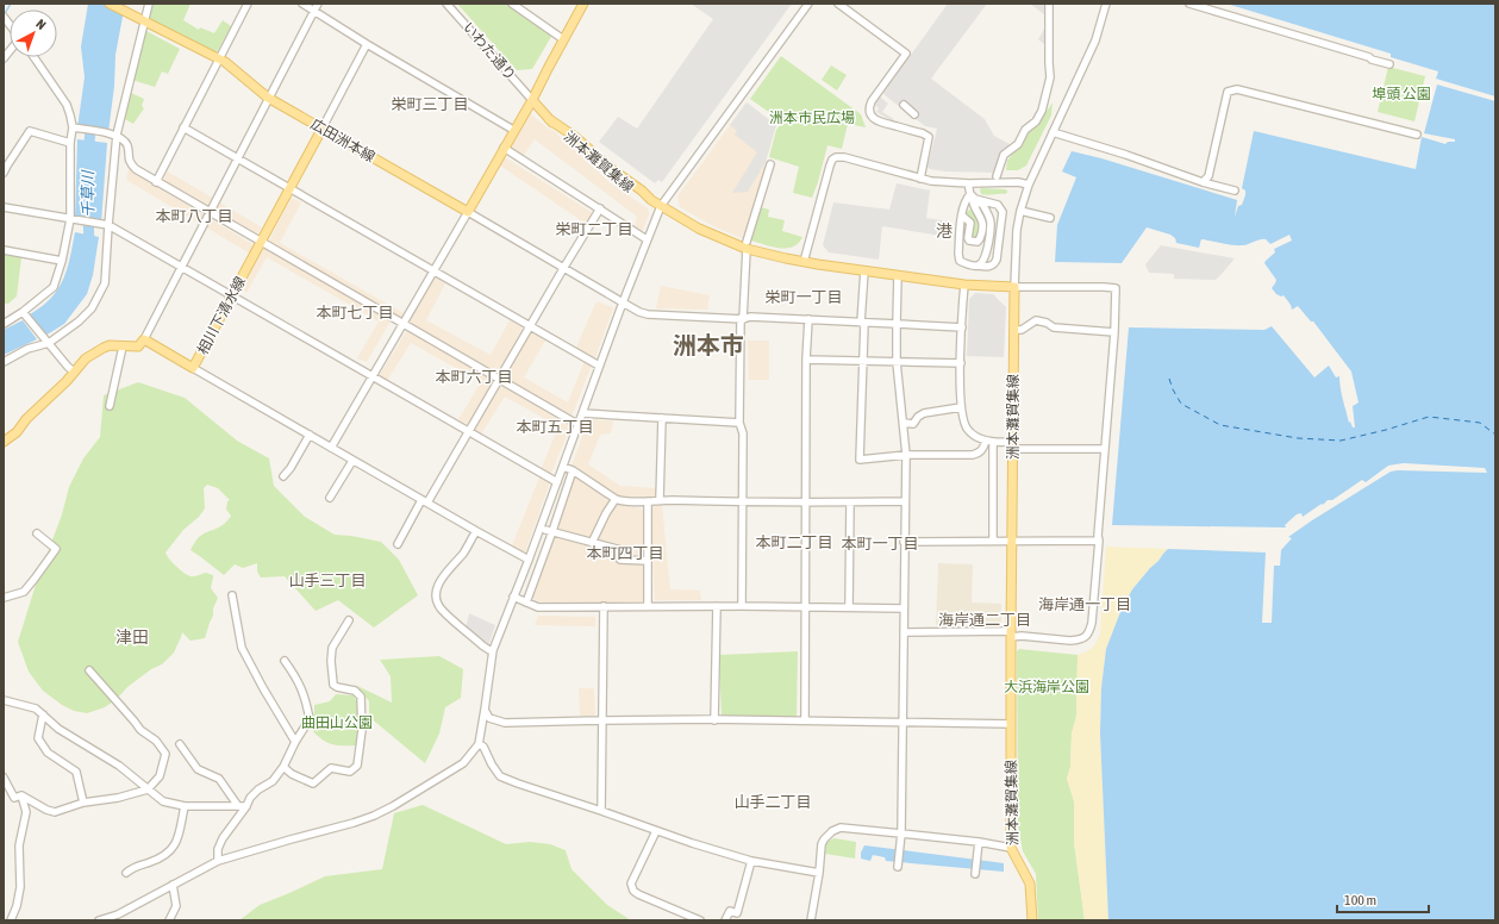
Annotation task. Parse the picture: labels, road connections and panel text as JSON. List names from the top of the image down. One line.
{"streets":{"main road":["広田洲本線","洲本灘賀集線","相川下清水線"],"street":["いわた通り"]},"crossings":[["いわた通り","洲本灘賀集線"],["広田洲本線","相川下清水線"]],"districts":["栄町三丁目","本町八丁目","栄町二丁目","港","栄町一丁目","本町七丁目","洲本市","本町六丁目","本町五丁目","本町二丁目","本町一丁目","本町四丁目","山手三丁目","海岸通一丁目","海岸通二丁目","津田","山手二丁目"],"water":["千草川"],"parks":["埠頭 公園","洲本市民広場","大浜海岸公園","曲田山公園"],"scale_bar":"100 m","north":"top right"}
